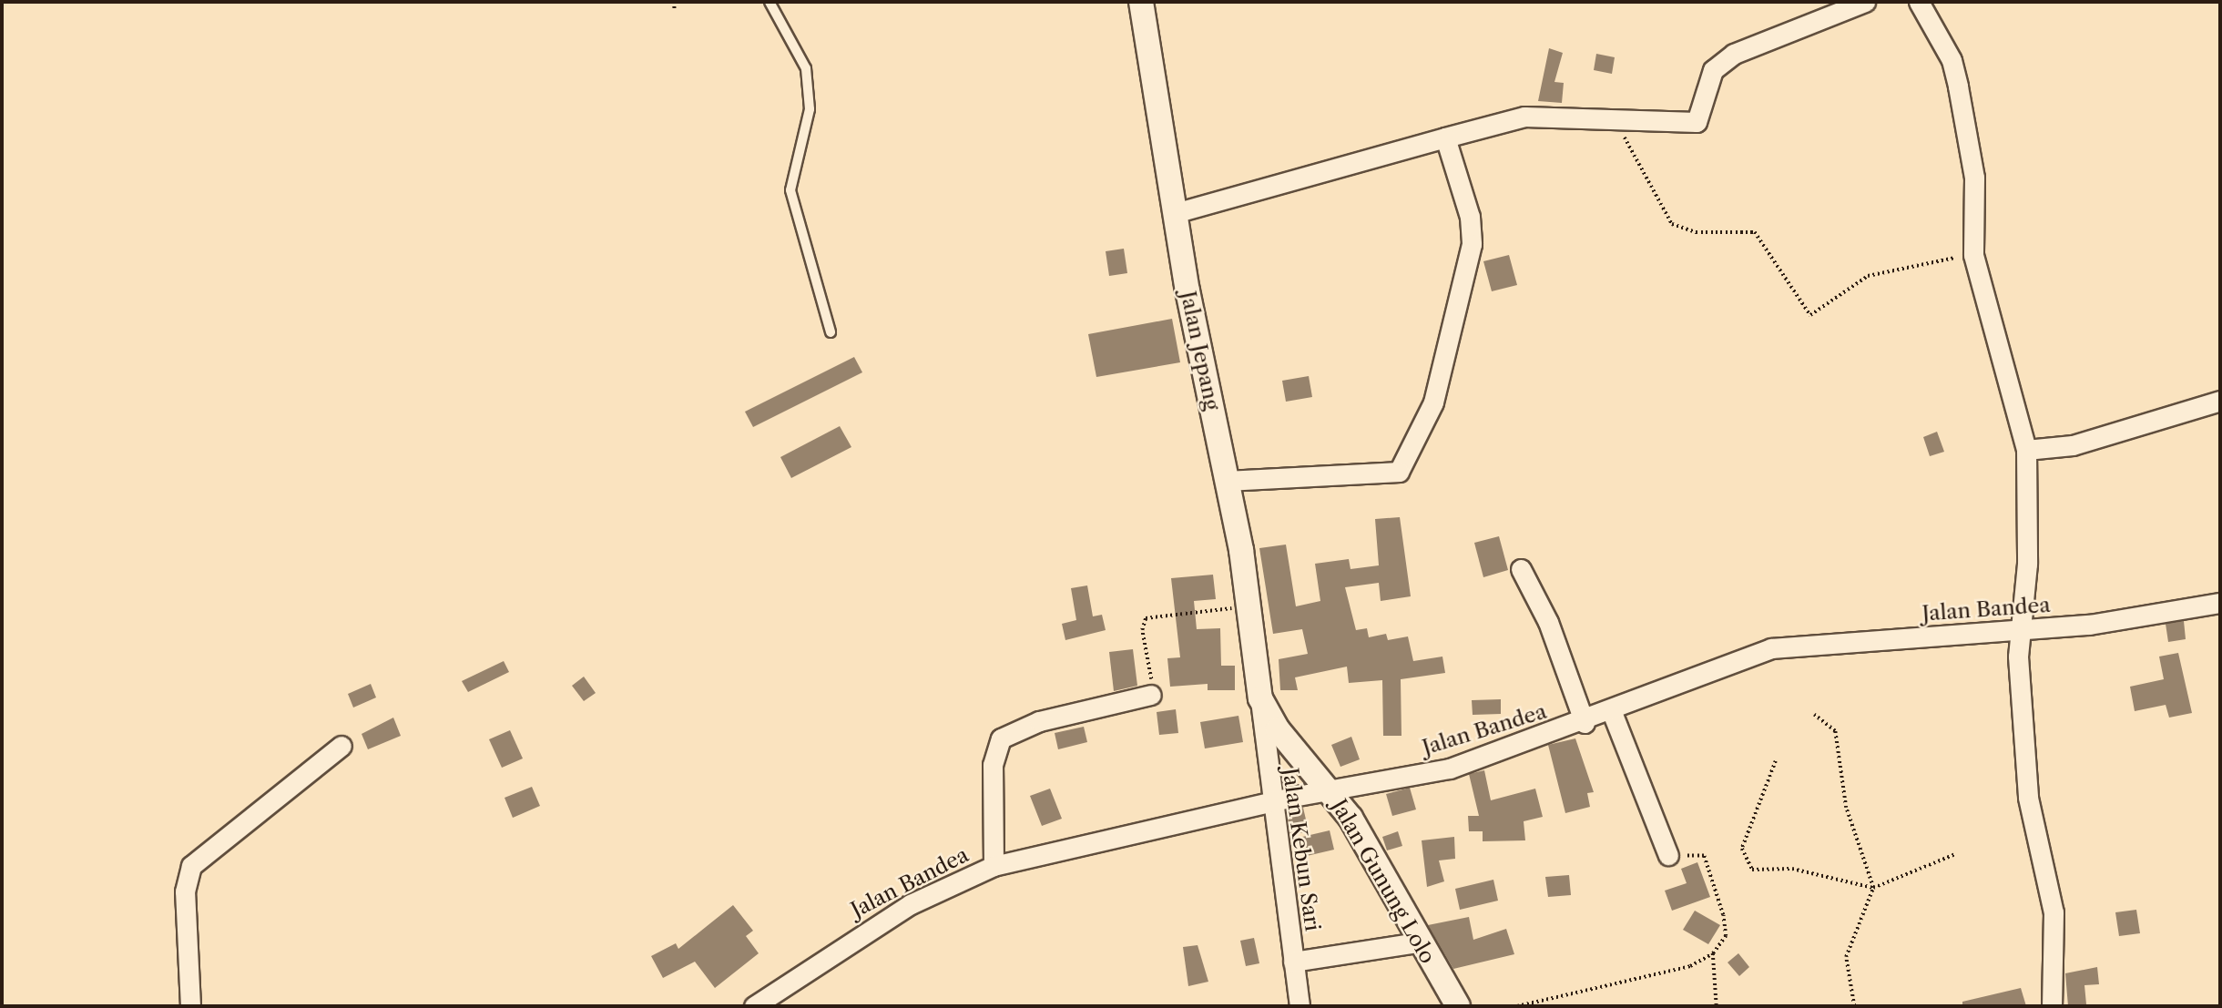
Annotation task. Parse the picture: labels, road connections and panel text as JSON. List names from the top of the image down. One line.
{"streets":{"street":["Jalan Jepang","Jalan Bandea","Jalan Kebun Sari","Jalan Gunung Lolo"]},"crossings":[["Jalan Jepang","Jalan Kebun Sari"],["Jalan Jepang","Jalan Gunung Lolo"],["Jalan Bandea","Jalan Kebun Sari"],["Jalan Bandea","Jalan Gunung Lolo"],["Jalan Kebun Sari","Jalan Gunung Lolo"]]}
